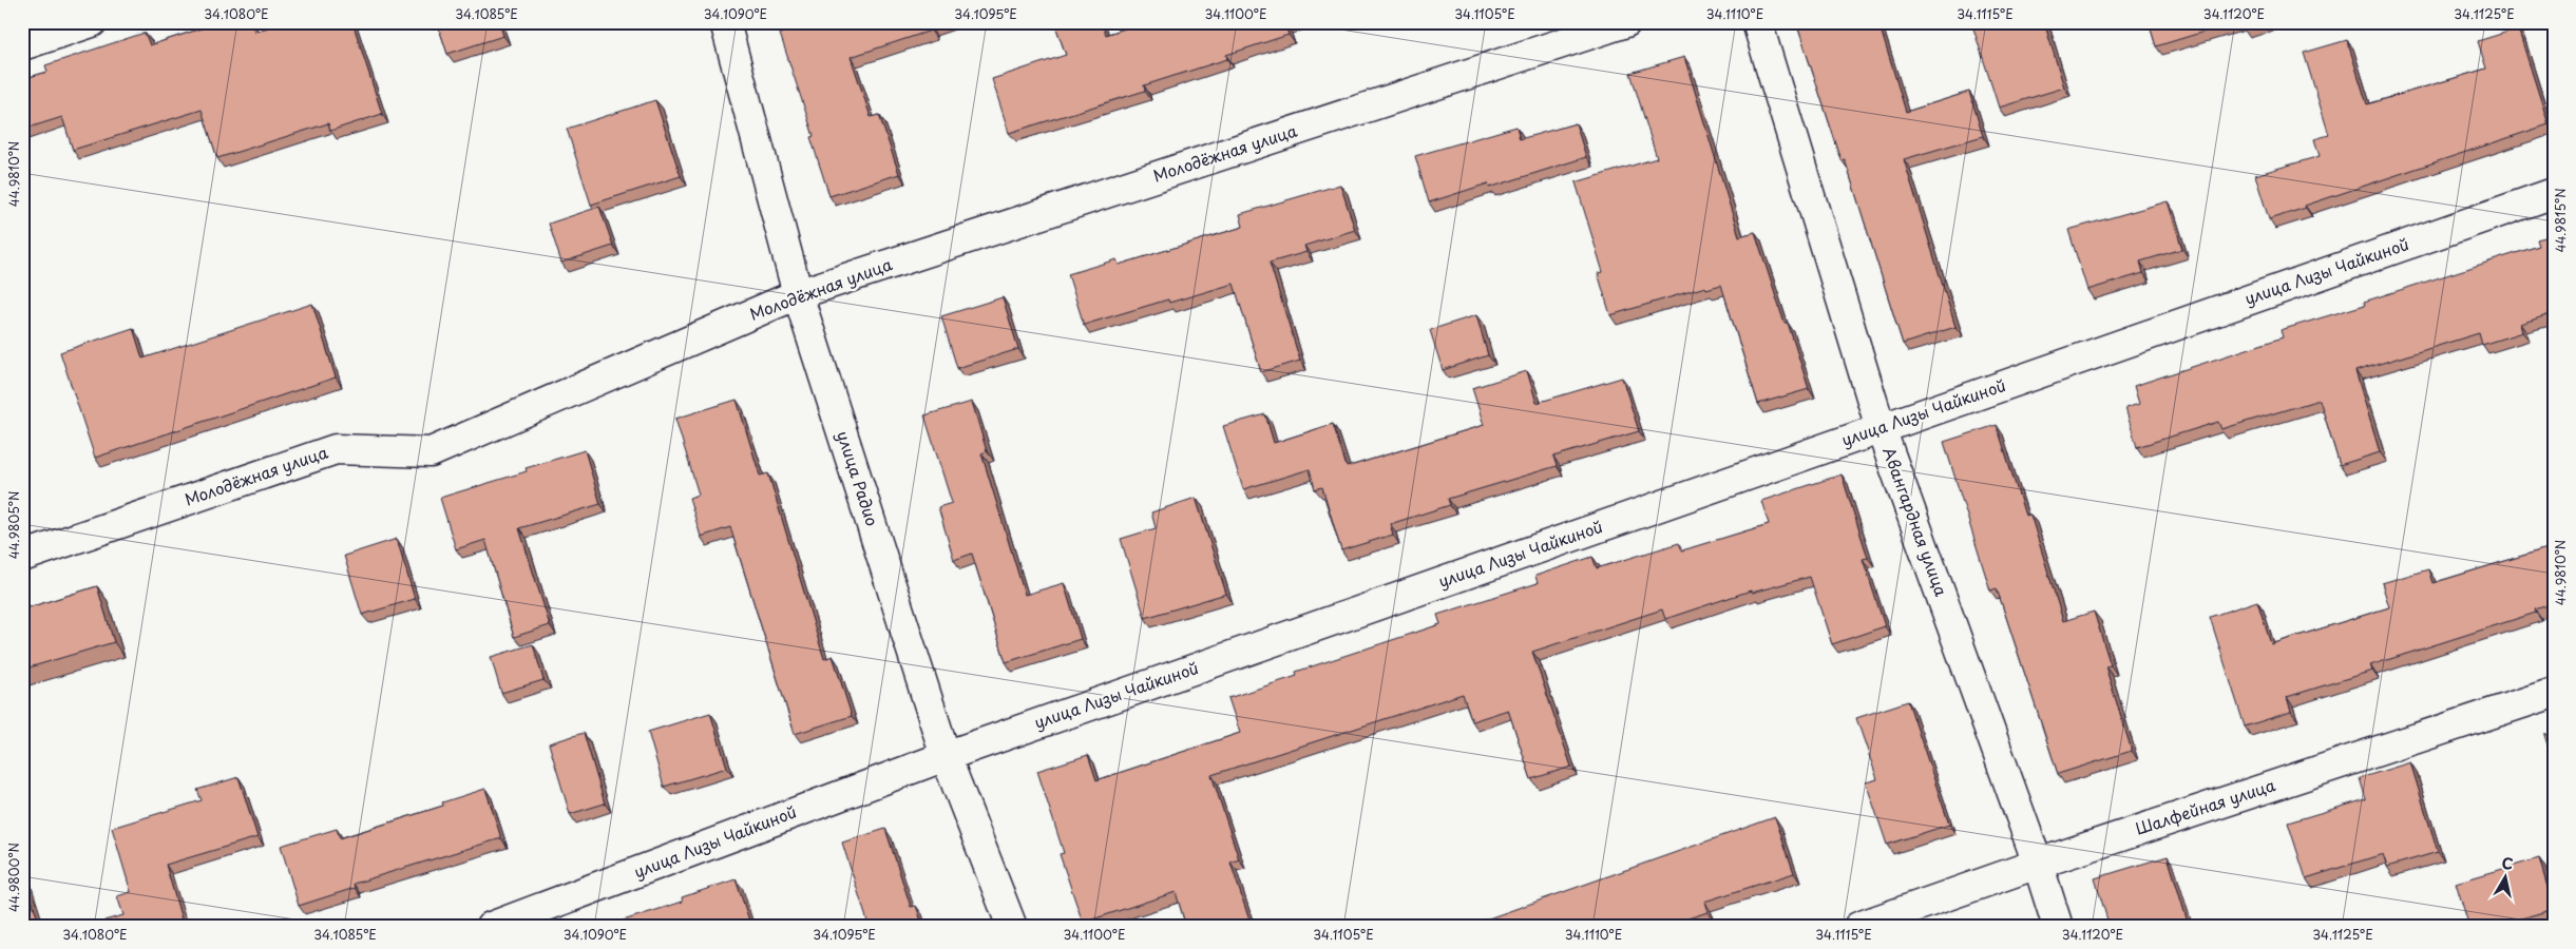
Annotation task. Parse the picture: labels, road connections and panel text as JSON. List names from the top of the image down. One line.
{"streets":{"street":["Молодёжная улица","улица Лизы Чайкиной","улица Радио","Авангардная улица","Шалфейная улица"]},"crossings":[["Молодёжная улица","улица Радио"],["улица Лизы Чайкиной","улица Радио"],["улица Лизы Чайкиной","Авангардная улица"],["Авангардная улица","Шалфейная улица"]],"north":"top","coordinates":["34.1080°E","34.1085°E","34.1090°E","34.1095°E","34.1100°E","34.1105°E","34.1110°E","34.1115°E","34.1120°E","34.1125°E","44.9810°N","44.9815°N","44.9805°N","44.9800°N"]}
